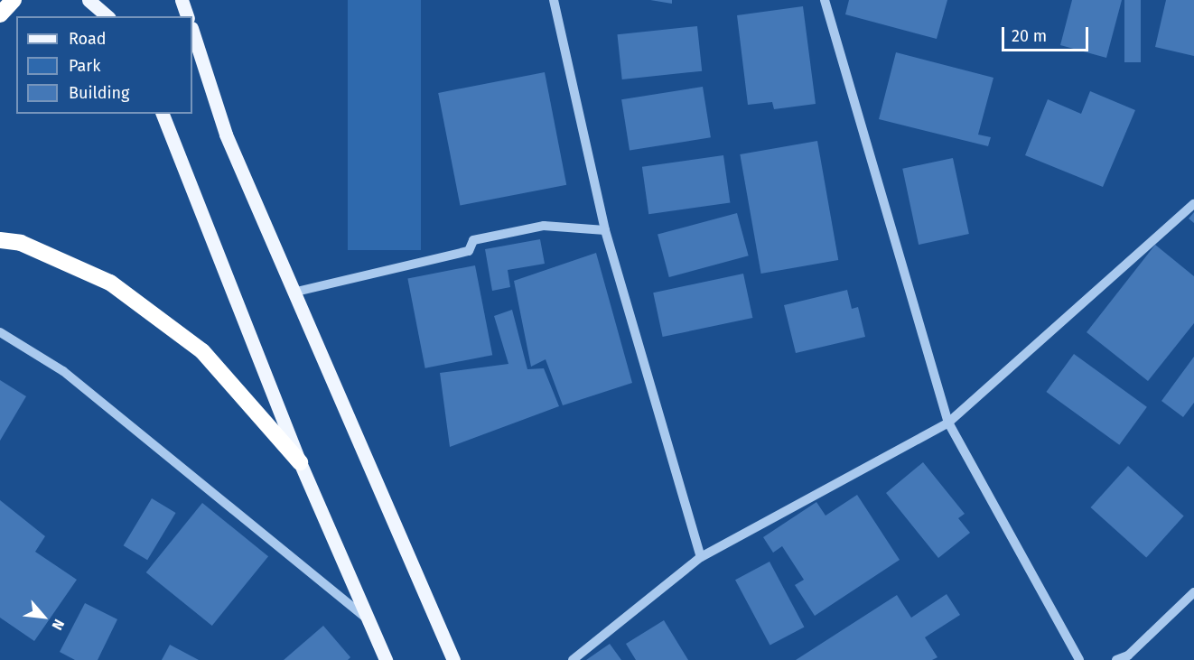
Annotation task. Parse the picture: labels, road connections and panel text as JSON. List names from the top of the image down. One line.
{"legend":["Road","Park","Building"],"scale_bar":"20 m","north":"bottom right"}
